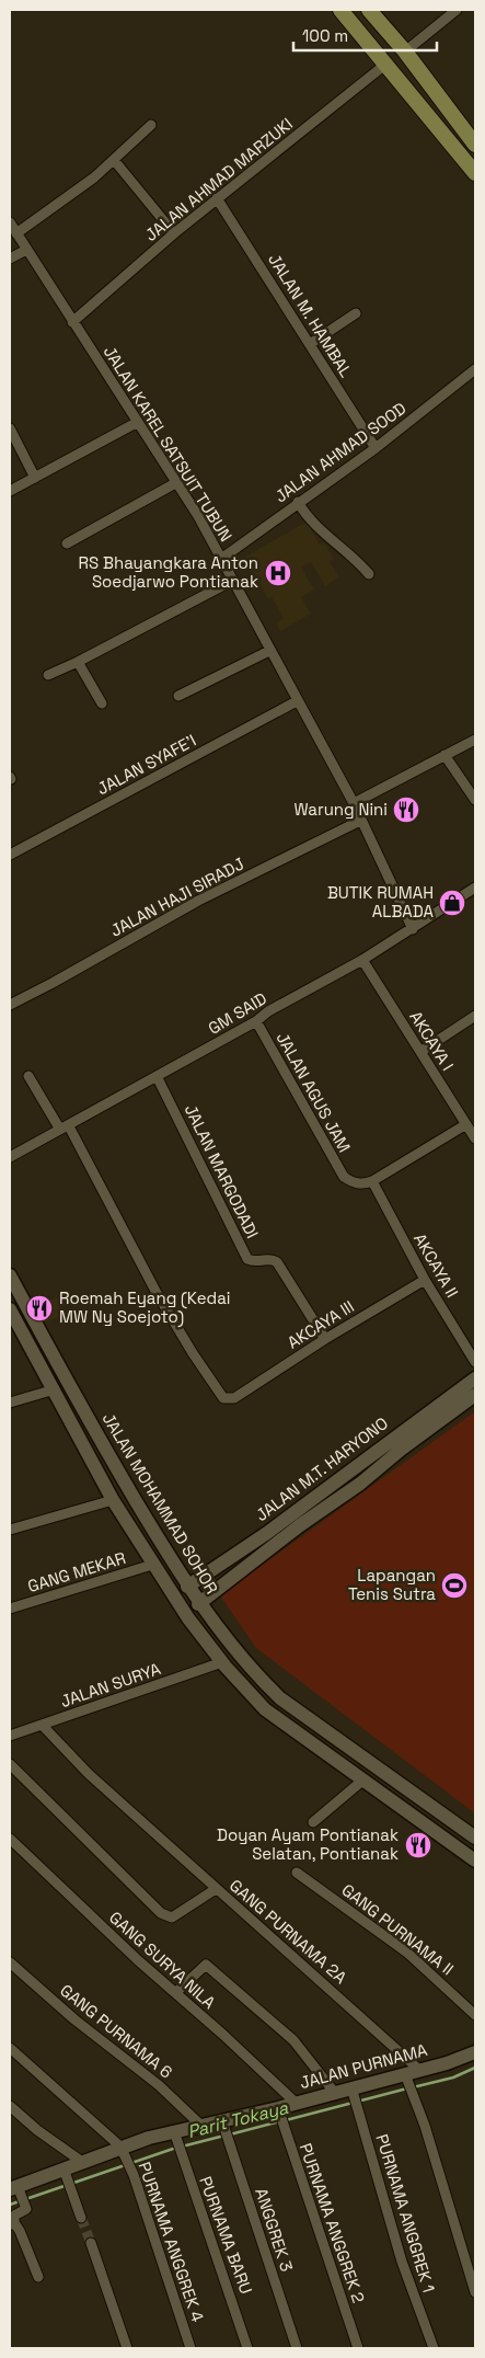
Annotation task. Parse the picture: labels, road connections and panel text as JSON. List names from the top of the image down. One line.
{"streets":{"street":["JALAN AHMAD MARZUKI","JALAN M. HAMBAL","JALAN KAREL SATSUIT TUBUN","JALAN AHMAD SOOD","JALAN SYAFE'I","JALAN HAJI SIRADJ","GM SAID","AKCAYA I","JALAN AGUS JAM","JALAN MARGODADI","AKCAYA II","AKCAYA III","JALAN M.T. HARYONO","JALAN MOHAMMAD SOHOR","GANG MEKAR","JALAN SURYA","GANG PURNAMA II","GANG PURNAMA 2A","GANG SURYA NILA","GANG PURNAMA 6","JALAN PURNAMA","PURNAMA ANGGREK 1","PURNAMA ANGGREK 2","ANGGREK 3","PURNAMA BARU","PURNAMA ANGGREK 4"]},"crossings":[["JALAN AHMAD MARZUKI","JALAN M. HAMBAL"],["JALAN AHMAD MARZUKI","JALAN KAREL SATSUIT TUBUN"],["JALAN M. HAMBAL","JALAN AHMAD SOOD"],["JALAN KAREL SATSUIT TUBUN","JALAN AHMAD SOOD"],["JALAN KAREL SATSUIT TUBUN","JALAN SYAFE'I"],["JALAN KAREL SATSUIT TUBUN","JALAN HAJI SIRADJ"],["JALAN KAREL SATSUIT TUBUN","GM SAID"],["GM SAID","AKCAYA I"],["GM SAID","JALAN AGUS JAM"],["GM SAID","JALAN MARGODADI"],["GM SAID","AKCAYA III"],["JALAN AGUS JAM","AKCAYA II"],["JALAN MARGODADI","AKCAYA III"],["AKCAYA II","AKCAYA III"],["JALAN M.T. HARYONO","JALAN MOHAMMAD SOHOR"],["JALAN SURYA","GANG PURNAMA 2A"],["GANG PURNAMA 2A","JALAN PURNAMA"],["GANG SURYA NILA","JALAN PURNAMA"],["GANG PURNAMA 6","JALAN PURNAMA"],["JALAN PURNAMA","PURNAMA ANGGREK 1"],["JALAN PURNAMA","PURNAMA ANGGREK 2"],["JALAN PURNAMA","ANGGREK 3"],["JALAN PURNAMA","PURNAMA BARU"],["JALAN PURNAMA","PURNAMA ANGGREK 4"]],"water":["Parit Tokaya"],"places":{"hospital":["RS Bhayangkara Anton Soedjarwo Pontianak"],"restaurant":["Warung Nini","Roemah Eyang (Kedai MW Ny Soejoto)","Doyan Ayam Pontianak Selatan, Pontianak"],"shop":["BUTIK RUMAH ALBADA"],"sports":["Lapangan Tenis Sutra"]},"scale_bar":"100 m"}
